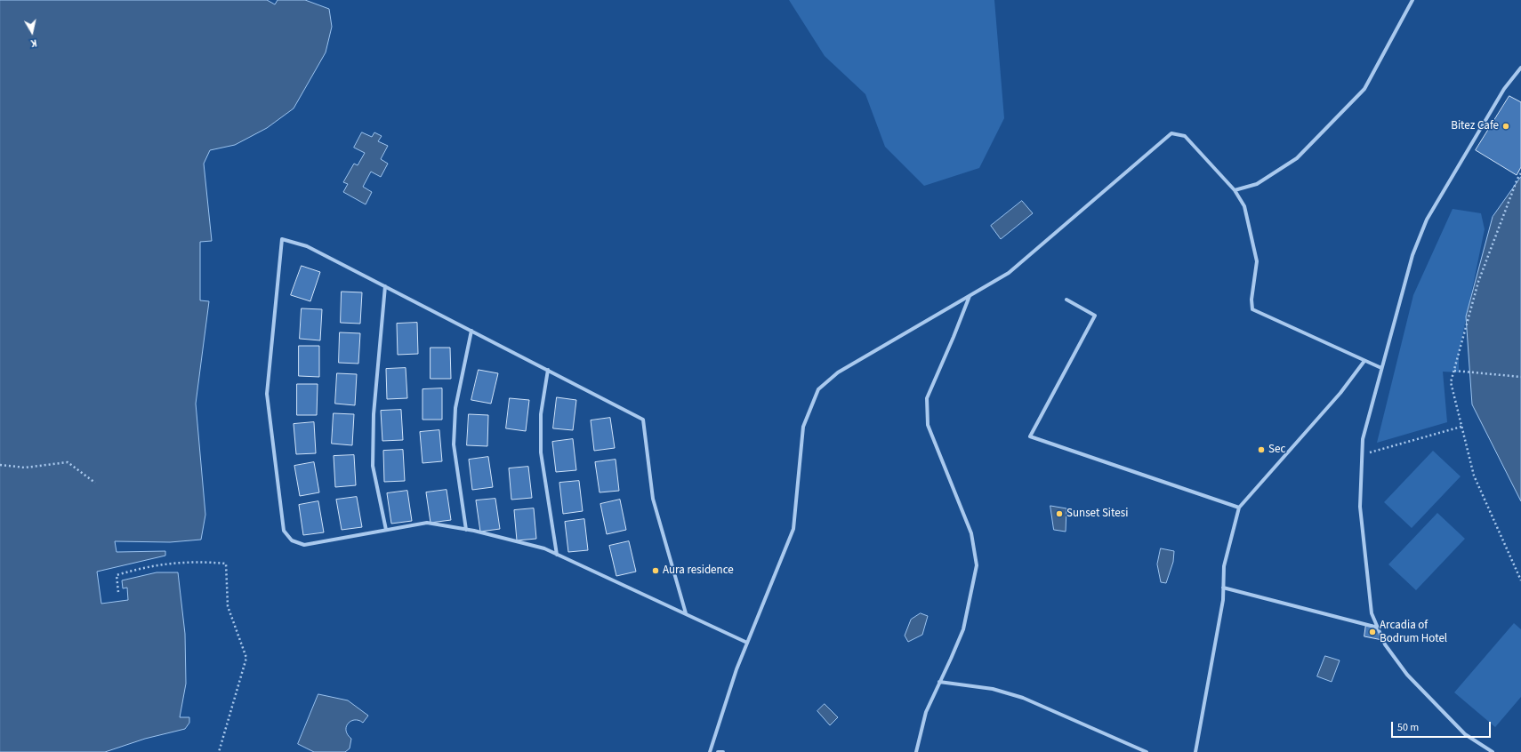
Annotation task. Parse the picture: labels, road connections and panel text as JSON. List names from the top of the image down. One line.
{"places":["Bitez Cafe","Sec","Sunset Sitesi","Aura residence","Arcadia of Bodrum Hotel"],"scale_bar":"50 m","north":"bottom"}
